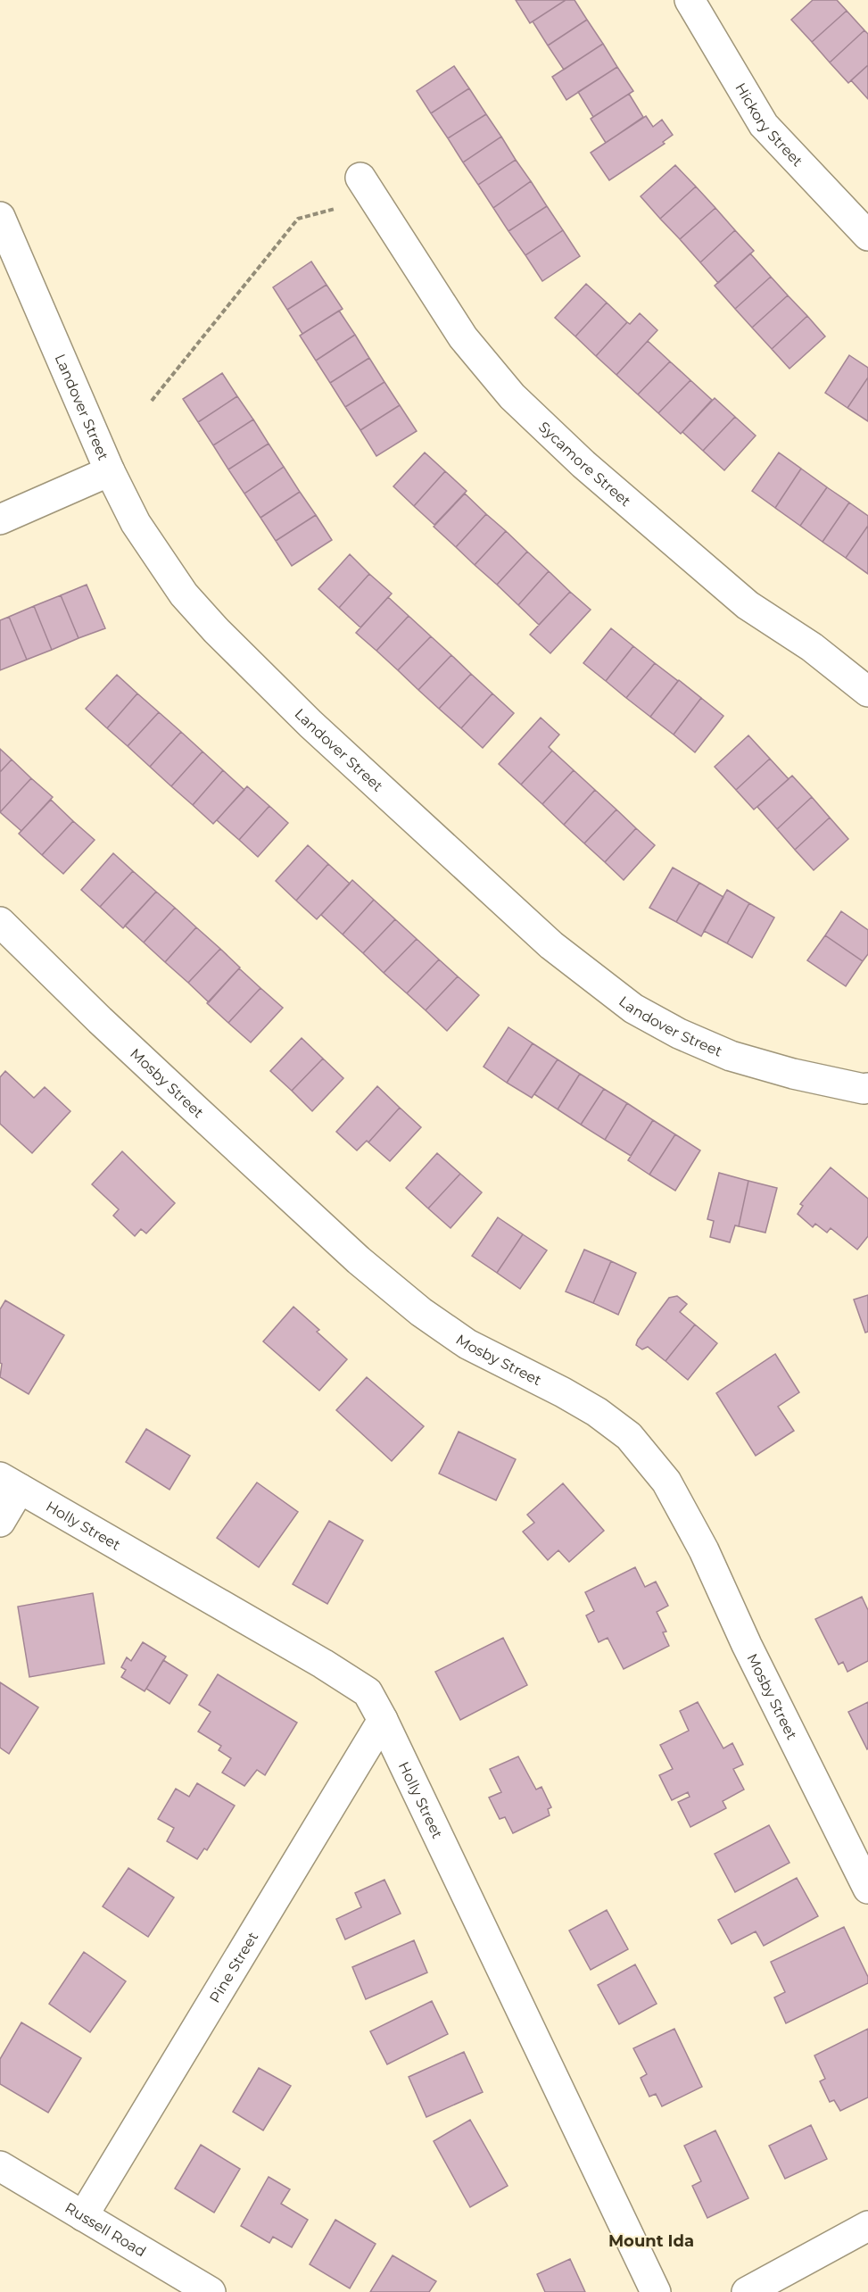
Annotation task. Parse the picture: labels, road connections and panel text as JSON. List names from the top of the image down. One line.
{"streets":{"street":["Hickory Street","Landover Street","Sycamore Street","Mosby Street","Holly Street","Pine Street","Russell Road"]},"crossings":[["Holly Street","Pine Street"],["Pine Street","Russell Road"]],"districts":["Mount Ida"]}
